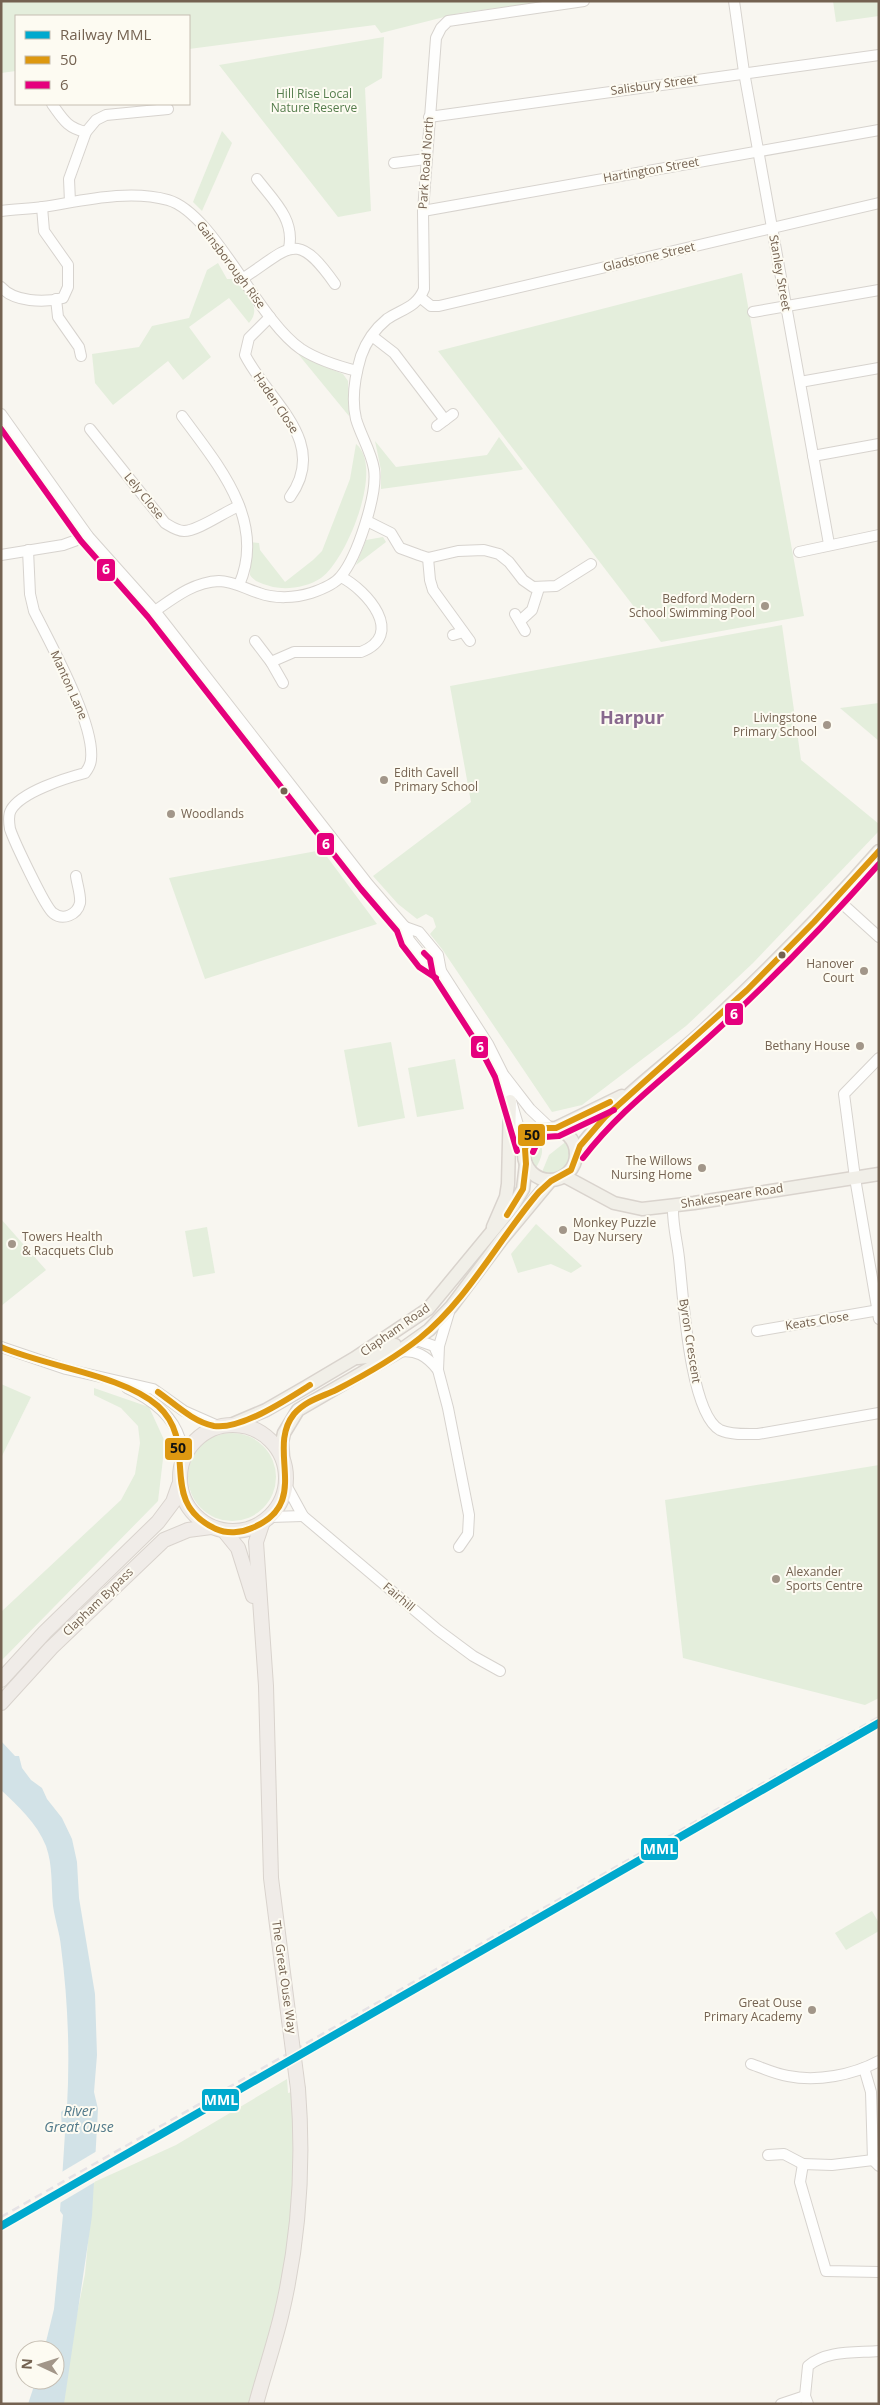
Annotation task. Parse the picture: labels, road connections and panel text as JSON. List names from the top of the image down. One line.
{"streets":{"highway":["Clapham Bypass","The Great Ouse Way"],"main road":["Shakespeare Road","Clapham Road"],"street":["Salisbury Street","Park Road North","Hartington Street","Gladstone Street","Gainsborough Rise","Stanley Street","Haden Close","Lely Close","Manton Lane","Keats Close","Byron Crescent","Fairhill"]},"crossings":[["Salisbury Street","Park Road North"],["Salisbury Street","Stanley Street"],["Park Road North","Hartington Street"],["Park Road North","Gladstone Street"],["Hartington Street","Stanley Street"],["Gladstone Street","Stanley Street"],["Gainsborough Rise","Haden Close"],["Shakespeare Road","Clapham Road"],["Shakespeare Road","Byron Crescent"],["Clapham Road","Fairhill"],["Clapham Road","Clapham Bypass"],["Clapham Road","The Great Ouse Way"],["Fairhill","Clapham Bypass"],["Fairhill","The Great Ouse Way"],["Clapham Bypass","The Great Ouse Way"]],"districts":["Harpur"],"water":["River Great Ouse"],"parks":["Hill Rise Local Nature Reserve"],"places":["Bedford Modern School Swimming Pool","Livingstone Primary School","Edith Cavell Primary School","Woodlands","Hanover Court","Bethany House","The Willows Nursing Home","Monkey Puzzle Day Nursery","Towers Health & Racquets Club","Alexander Sports Centre","Great Ouse Primary Academy"],"lines":["transit line 6","transit line 50","rail line MML"],"legend":["Railway MML","50","6"],"north":"left"}
